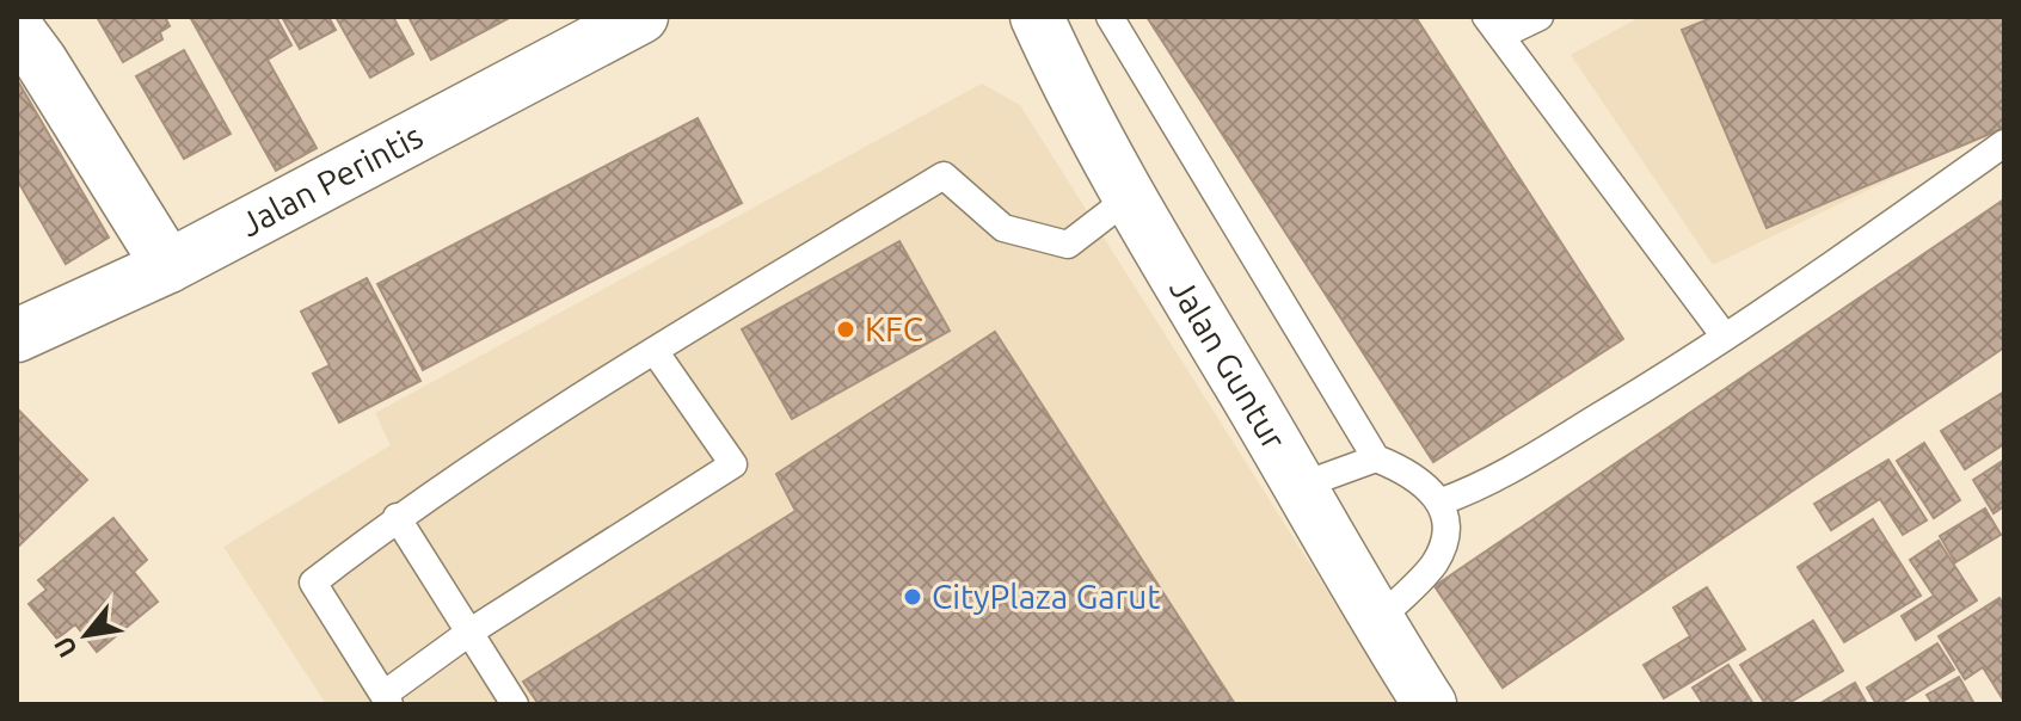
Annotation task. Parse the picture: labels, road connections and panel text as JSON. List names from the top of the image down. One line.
{"streets":{"street":["Jalan Perintis","Jalan Guntur"]},"places":["KFC","CityPlaza Garut"],"north":"bottom left"}
